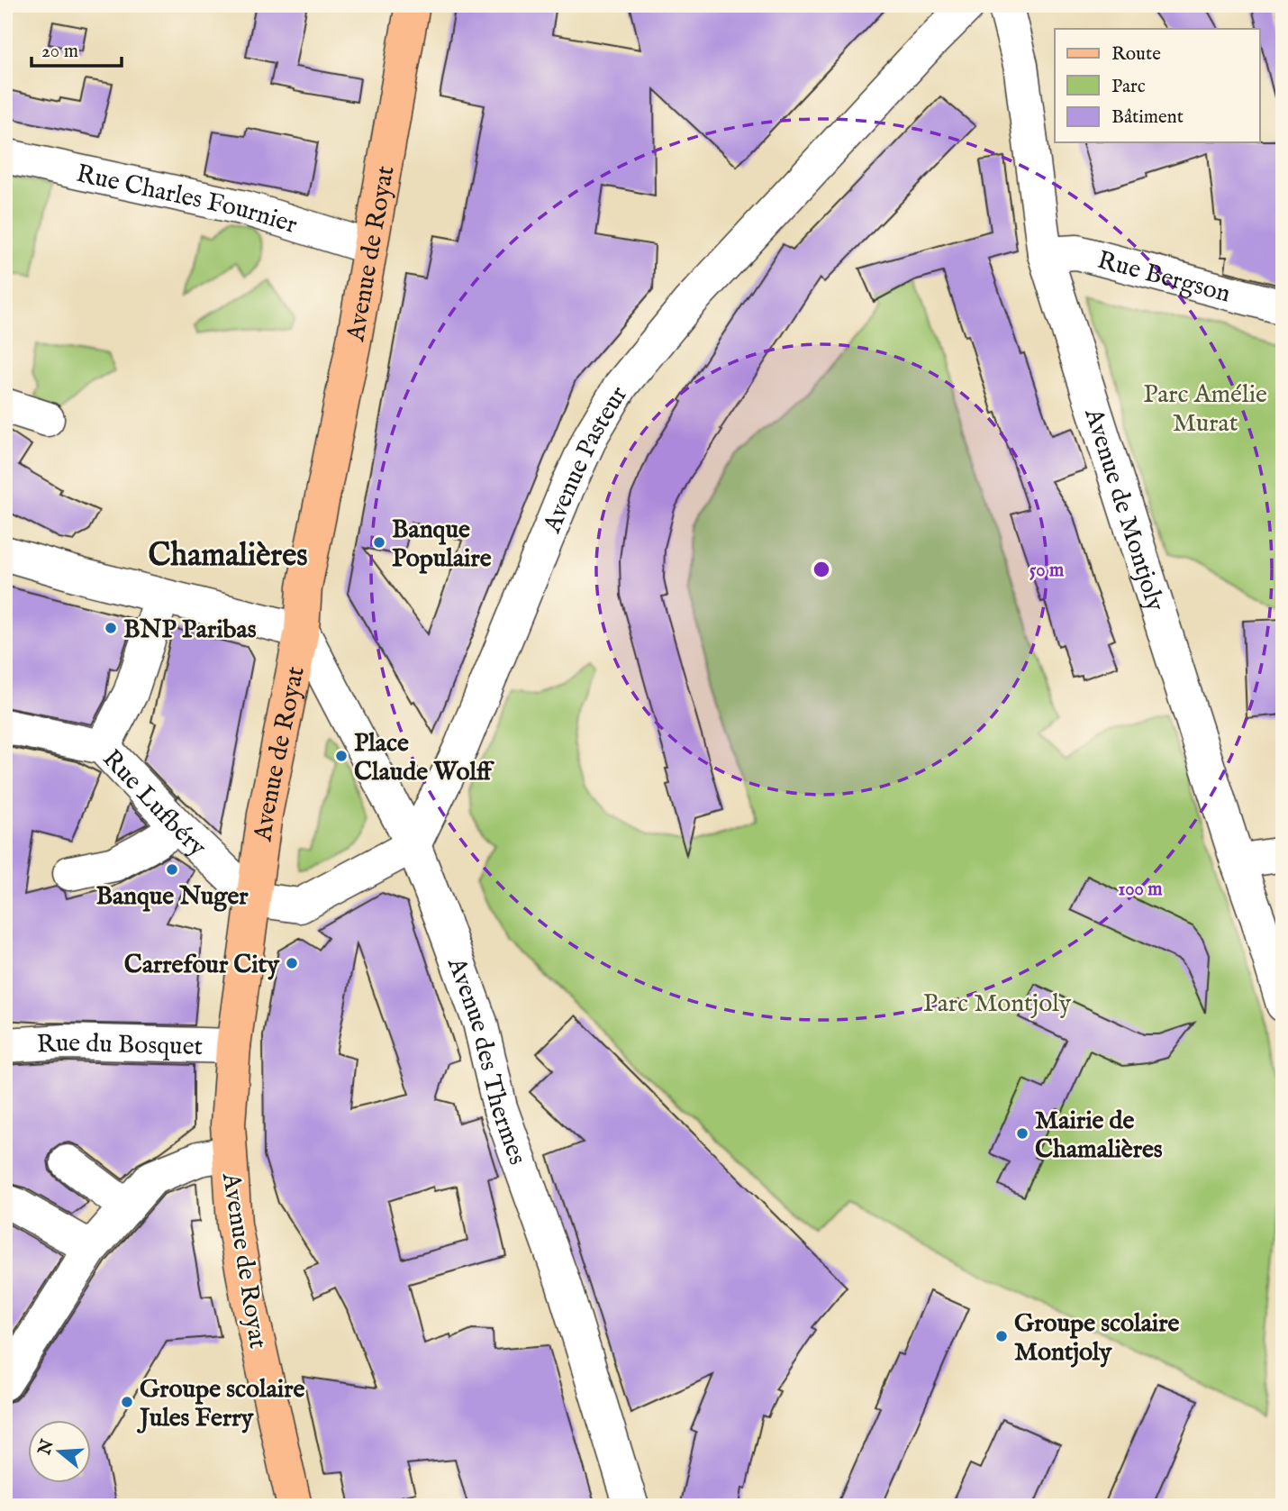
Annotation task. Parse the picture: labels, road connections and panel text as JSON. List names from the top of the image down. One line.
{"streets":{"main road":["Avenue de Royat"],"street":["Rue Charles Fournier","Rue Bergson","Avenue Pasteur","Avenue de Montjoly","Rue Lufbéry","Rue du Bosquet","Avenue des Thermes"]},"crossings":[["Rue Charles Fournier","Avenue de Royat"],["Avenue de Royat","Rue Lufbéry"],["Avenue de Royat","Rue du Bosquet"],["Avenue de Royat","Avenue des Thermes"],["Rue Bergson","Avenue de Montjoly"],["Avenue Pasteur","Avenue des Thermes"]],"districts":["Chamalières"],"parks":["Parc Amélie Murat","Parc Montjoly"],"places":["Banque Populaire","BNP Paribas","Place Claude Wolff","Banque Nuger","Carrefour City","Mairie de Chamalières","Groupe scolaire Montjoly","Groupe scolaire Jules Ferry"],"legend":["Route","Parc","Bâtiment"],"scale_bar":"20 m","north":"left","rings":["50 m","100 m"]}
